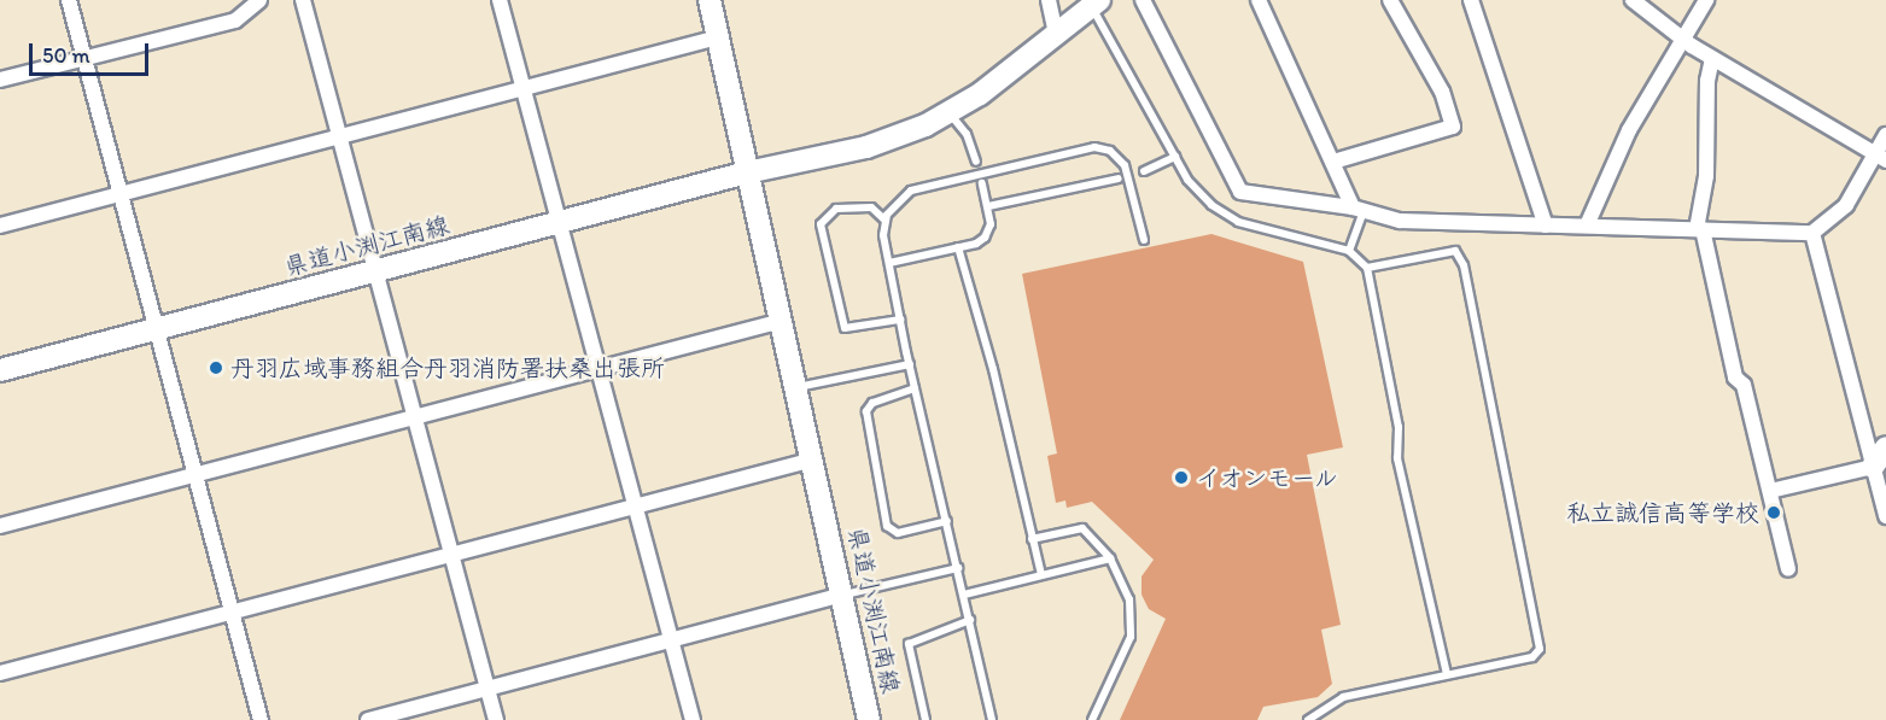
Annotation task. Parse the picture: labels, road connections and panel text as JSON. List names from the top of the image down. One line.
{"streets":{"main road":["県道小渕江南線"]},"places":["丹羽広域事務組合丹羽消防署扶桑出張所","イオンモール","私立誠信高等学校"],"scale_bar":"50 m"}
